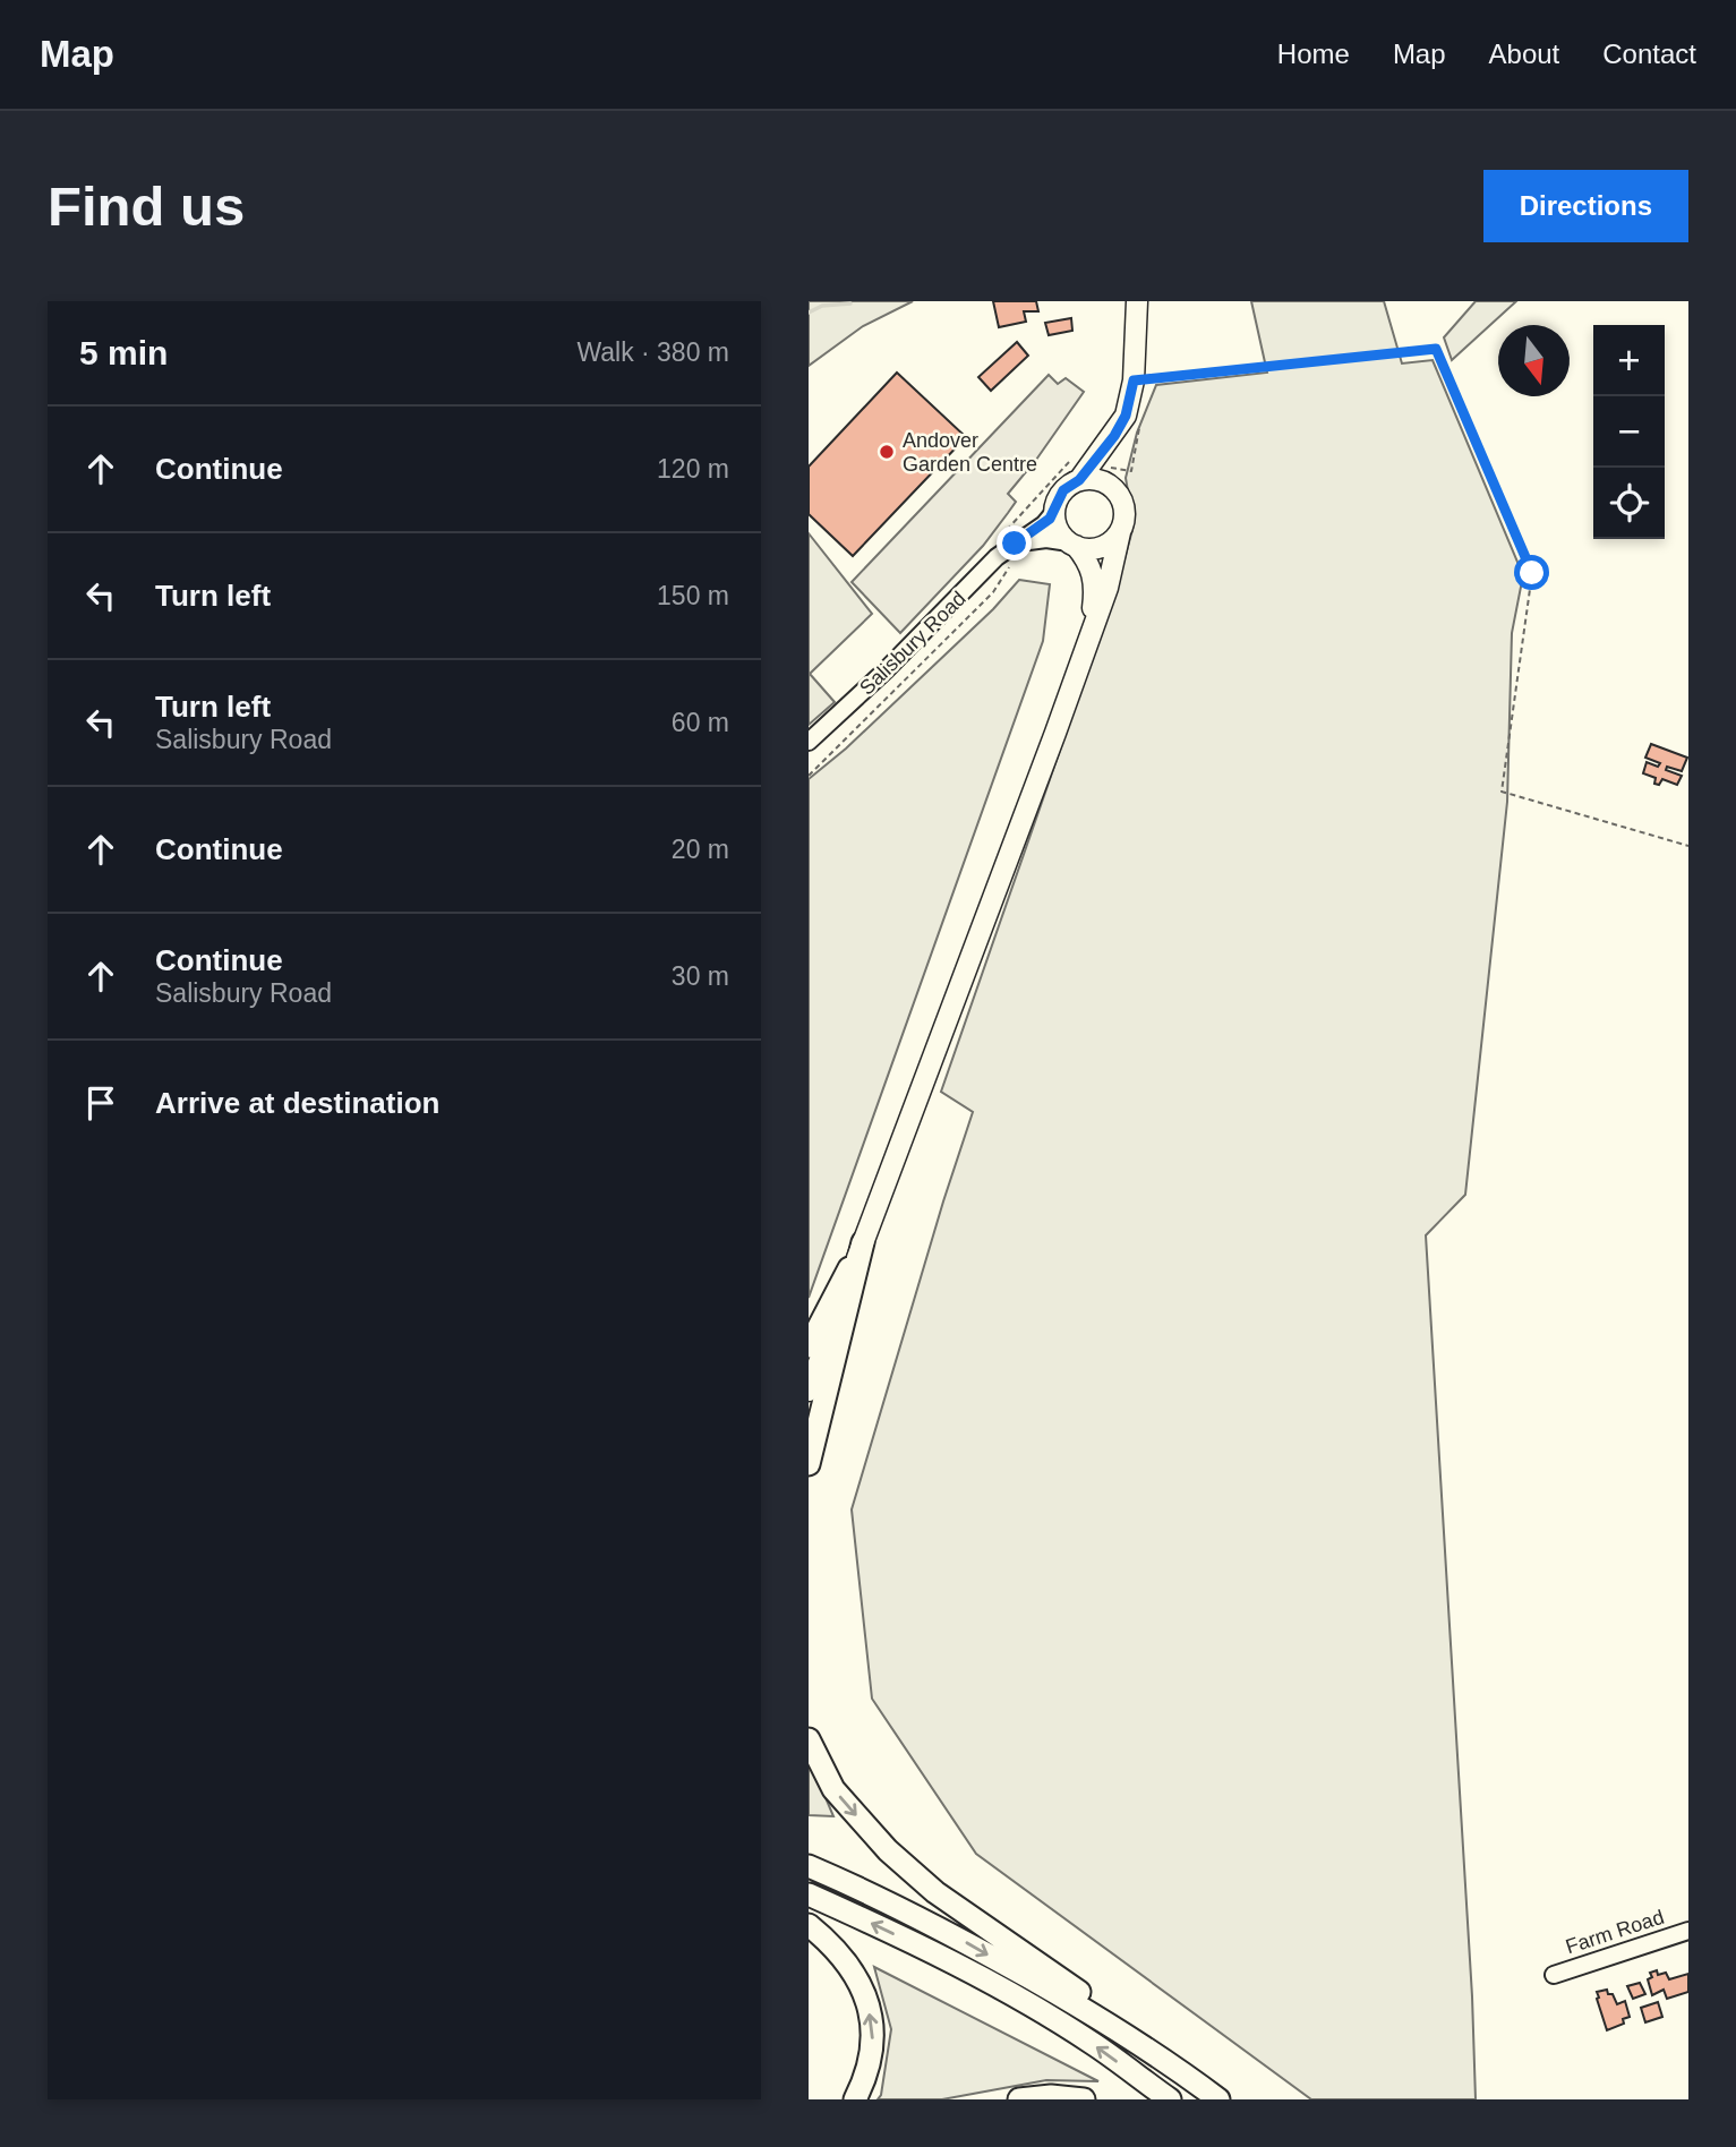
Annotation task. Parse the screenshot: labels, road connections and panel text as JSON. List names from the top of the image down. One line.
{"streets":{"street":["Salisbury Road","Farm Road"]},"places":["Andover Garden Centre"],"north":"bottom","page":{"header":"Map","nav":["Home","Map","About","Contact"],"buttons":"Directions","title":"Find us","heading":["5 min","Walk · 380 m"],"map_buttons":["+","−"],"list":[["Continue","120 m"],["Turn left","150 m"],["Turn left","Salisbury Road","60 m"],["Continue","20 m"],["Continue","Salisbury Road","30 m"],"Arrive at destination"]}}
